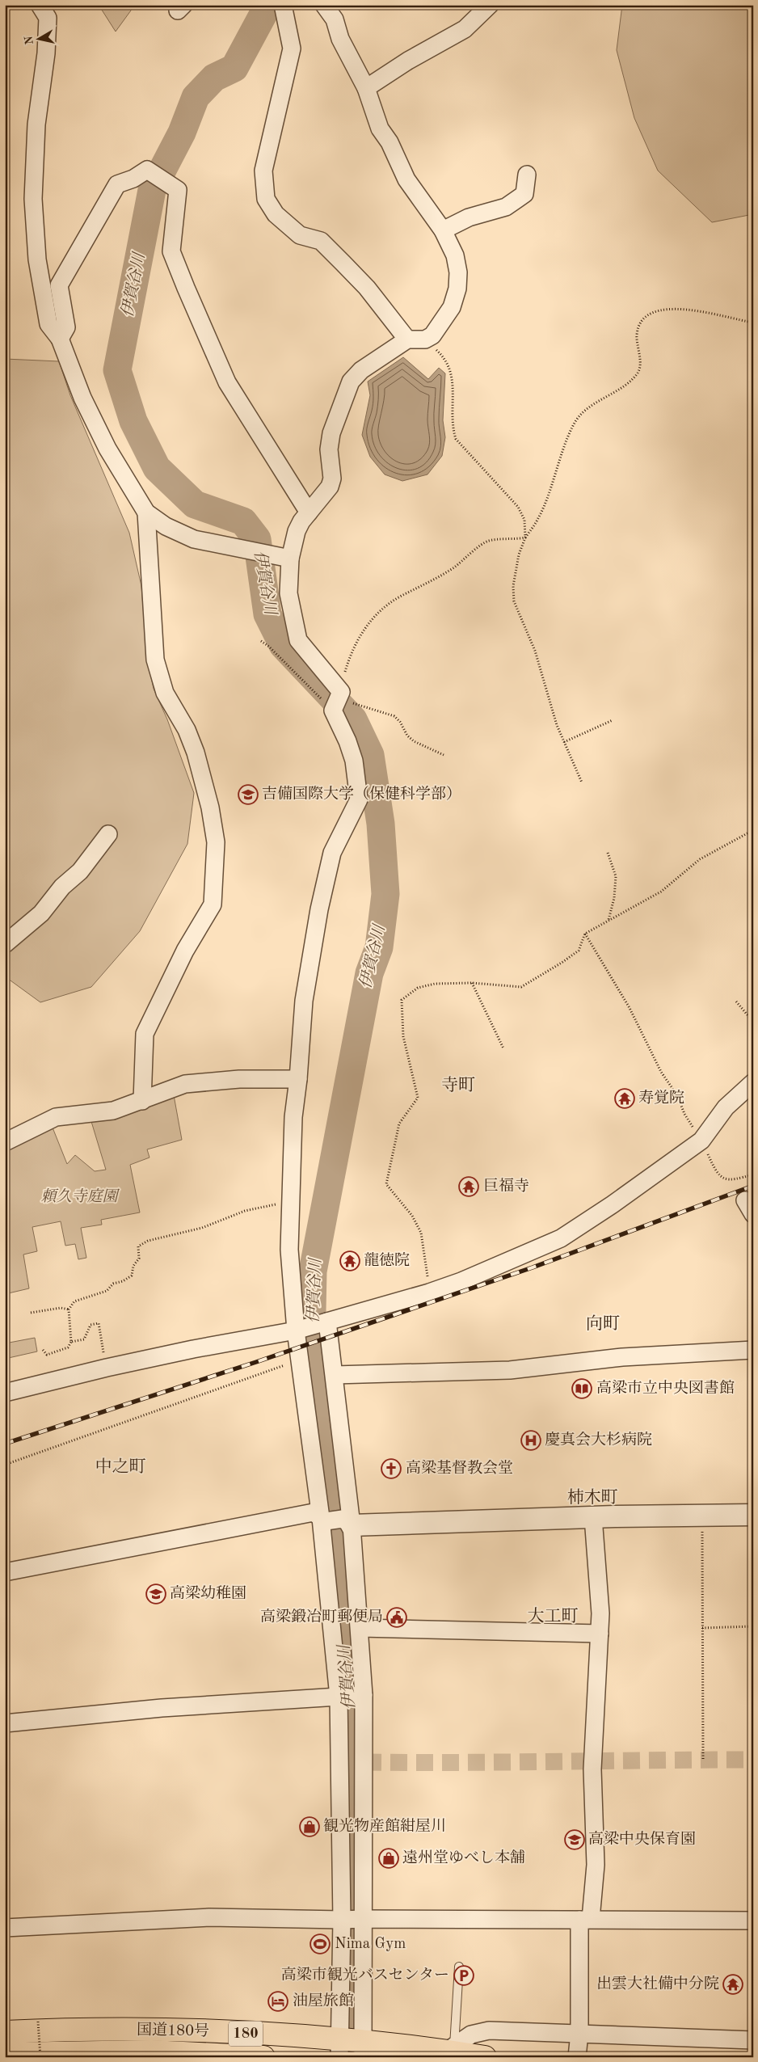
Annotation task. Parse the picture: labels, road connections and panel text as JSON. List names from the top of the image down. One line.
{"streets":{"highway":["国道180号","180"]},"districts":["寺町","向町","中之町","柿木町","大工町"],"water":["伊賀谷川"],"parks":["頼久寺庭園"],"places":{"school or university":["吉備国際大学（保健科学部）","高梁幼稚園","高梁中央保育園"],"temple":["寿覚院","巨福寺","龍徳院","出雲大社備中分院"],"library":["高梁市立中央図書館"],"hospital":["慶真会大杉病院"],"church":["高梁基督教会堂"],"public building":["高梁鍛冶町郵便局"],"shop":["観光物産館紺屋川","遠州堂ゆべし本舗"],"sports":["Nima Gym"],"parking":["高梁市観光バスセンター"],"hotel":["油屋旅館"]},"north":"left"}
